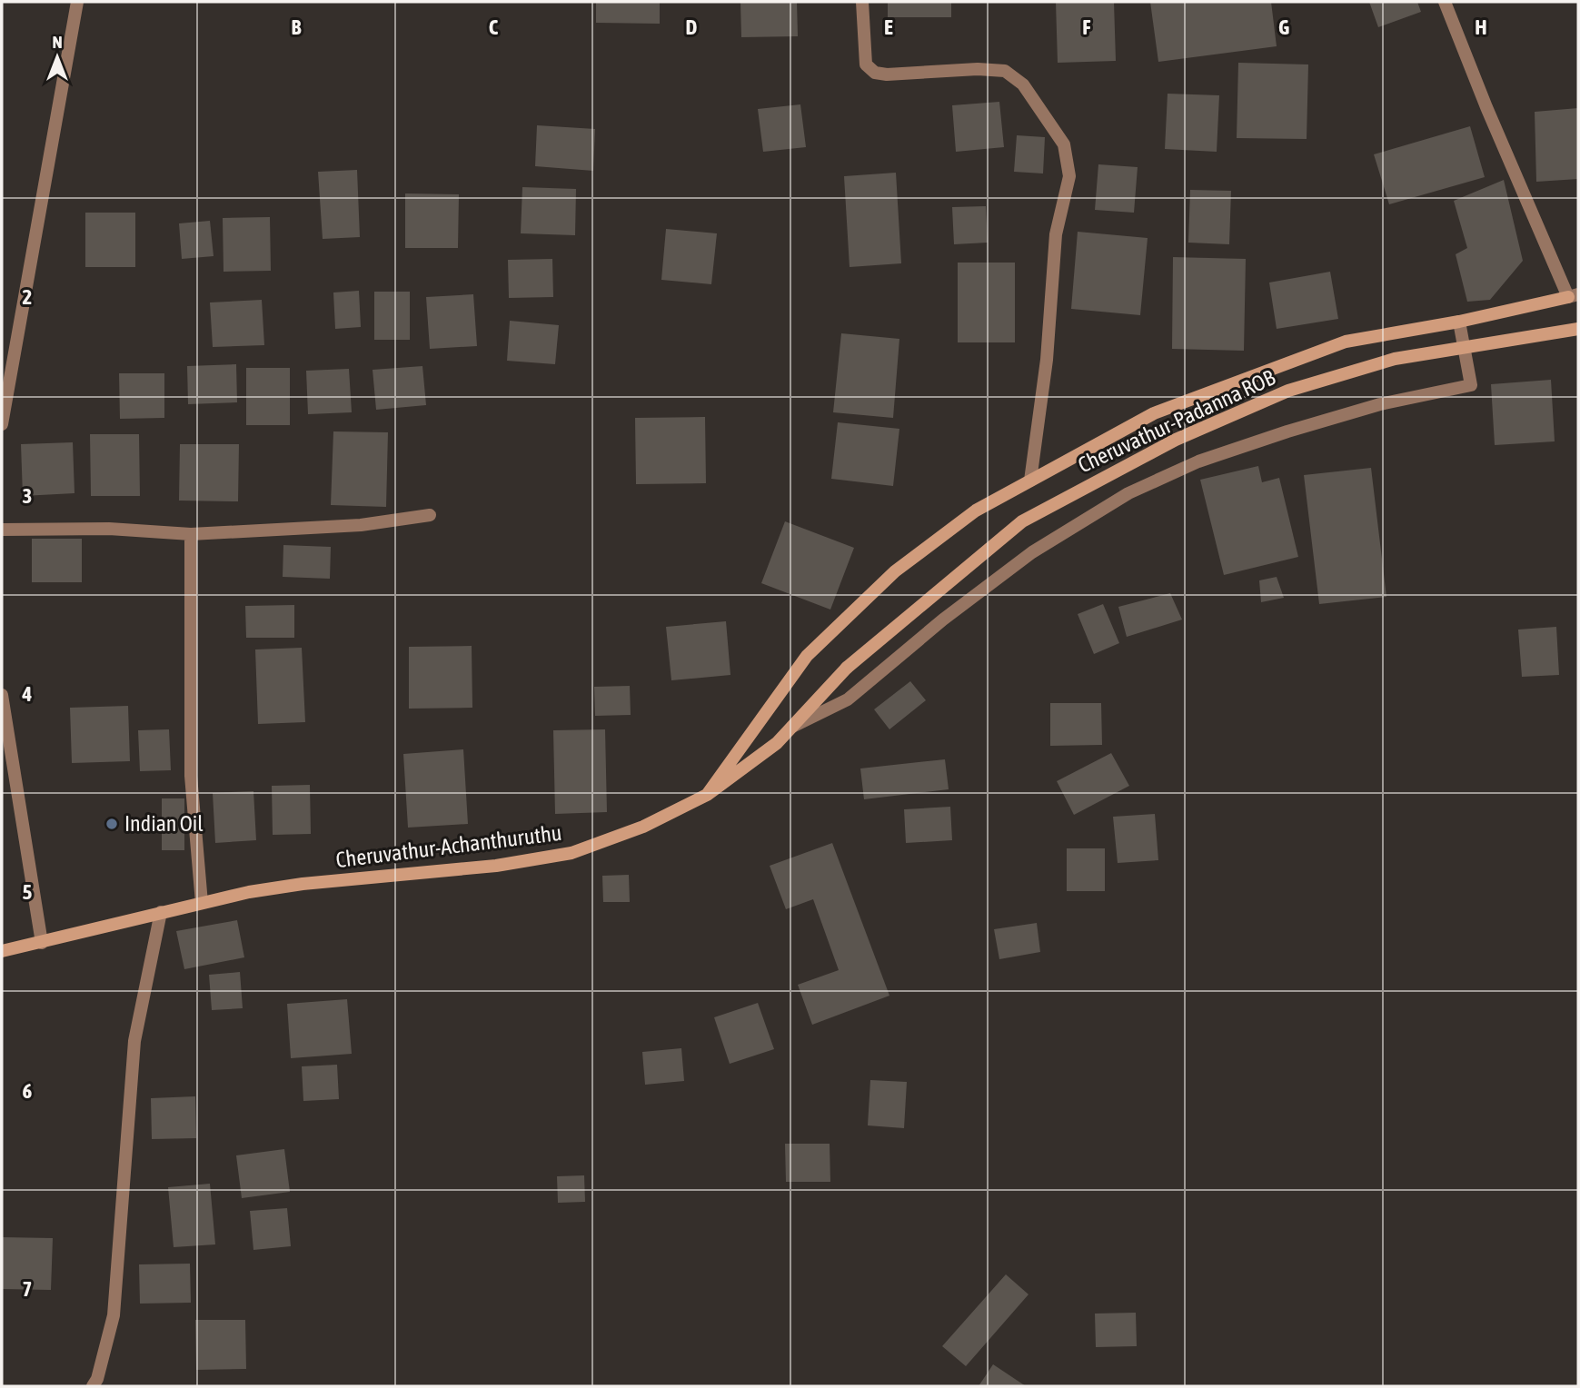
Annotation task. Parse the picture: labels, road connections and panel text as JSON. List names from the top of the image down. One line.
{"streets":{"main road":["Cheruvathur-Padanna ROB","Cheruvathur-Achanthuruthu"]},"crossings":[["Cheruvathur-Padanna ROB","Cheruvathur-Achanthuruthu"]],"places":["Indian Oil"],"north":"top","grid":{"columns":["B","C","D","E","F","G","H"],"rows":["2","3","4","5","6","7"]}}
